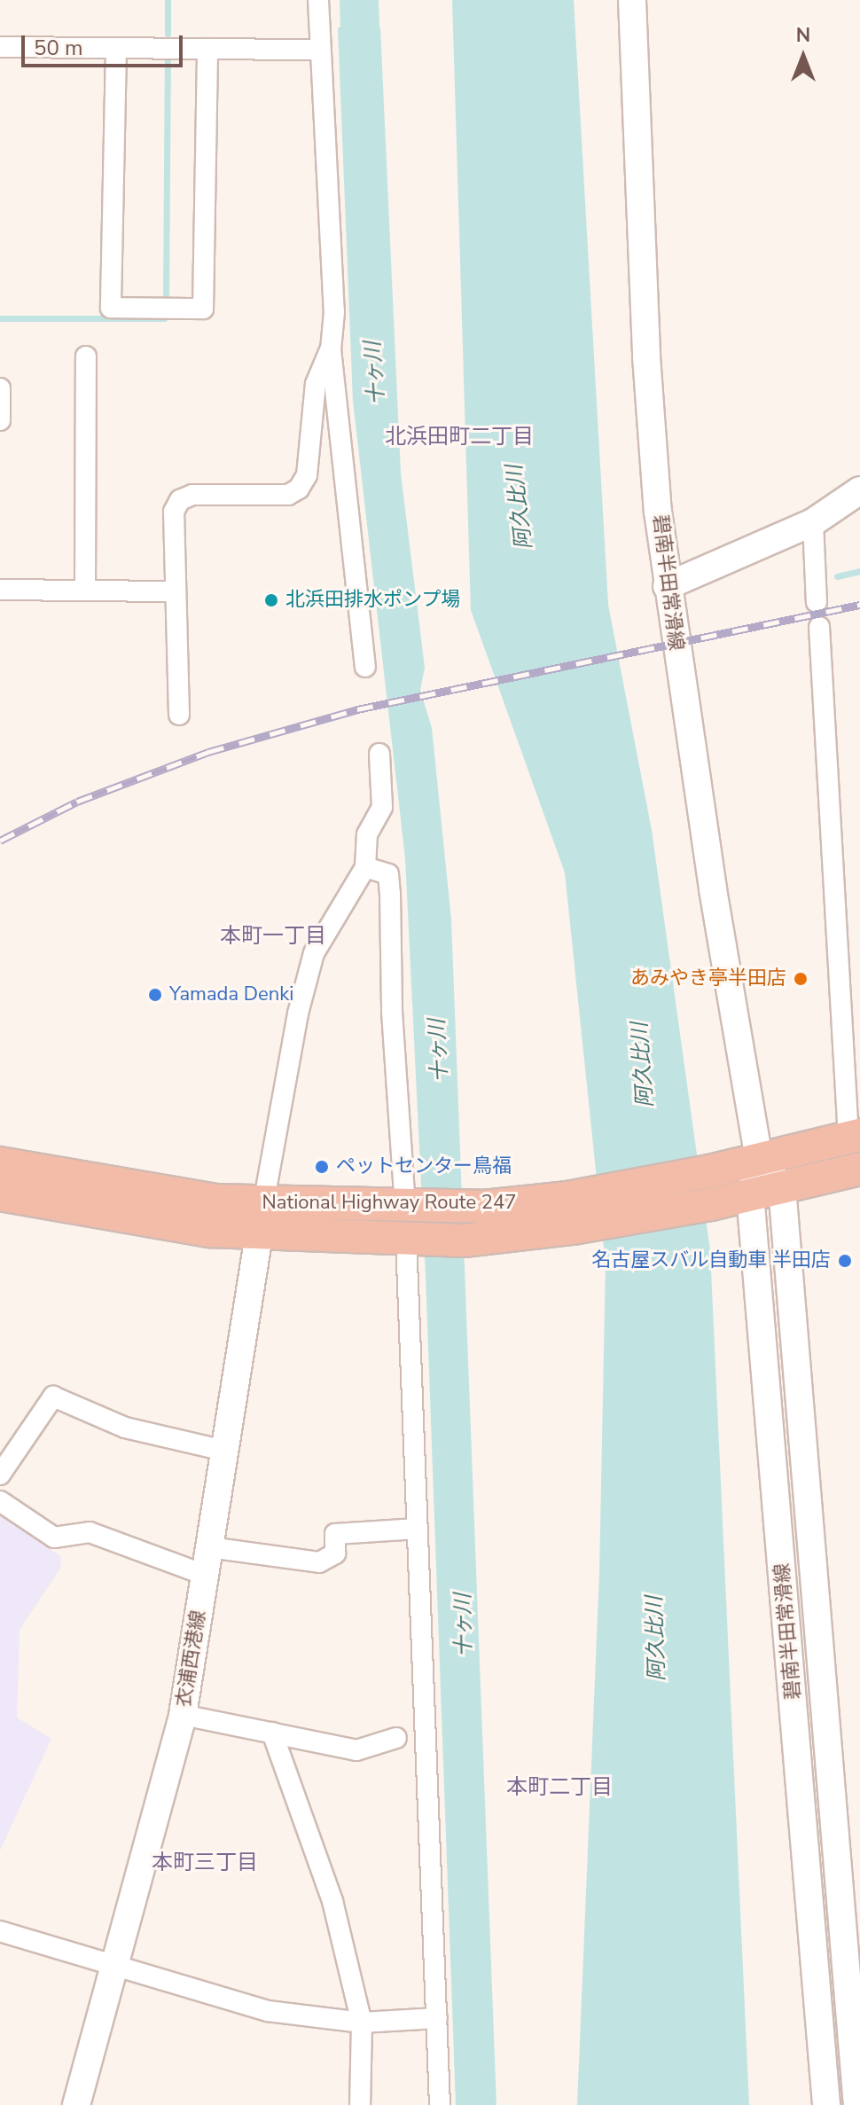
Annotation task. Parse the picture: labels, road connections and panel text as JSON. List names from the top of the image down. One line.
{"streets":{"highway":["National Highway Route 247"],"main road":["碧南半田常滑線","衣浦西港線"]},"crossings":[["碧南半田常滑線","National Highway Route 247"],["National Highway Route 247","衣浦西港線"]],"districts":["北浜田町二丁目","本町一丁目","本町二丁目","本町三丁目"],"water":["十ヶ川","阿久比川"],"places":["北浜田排水ポンプ場","あみやき亭半田店","Yamada Denki","ペットセンター鳥福","名古屋スバル自動車 半田店"],"scale_bar":"50 m","north":"top"}
